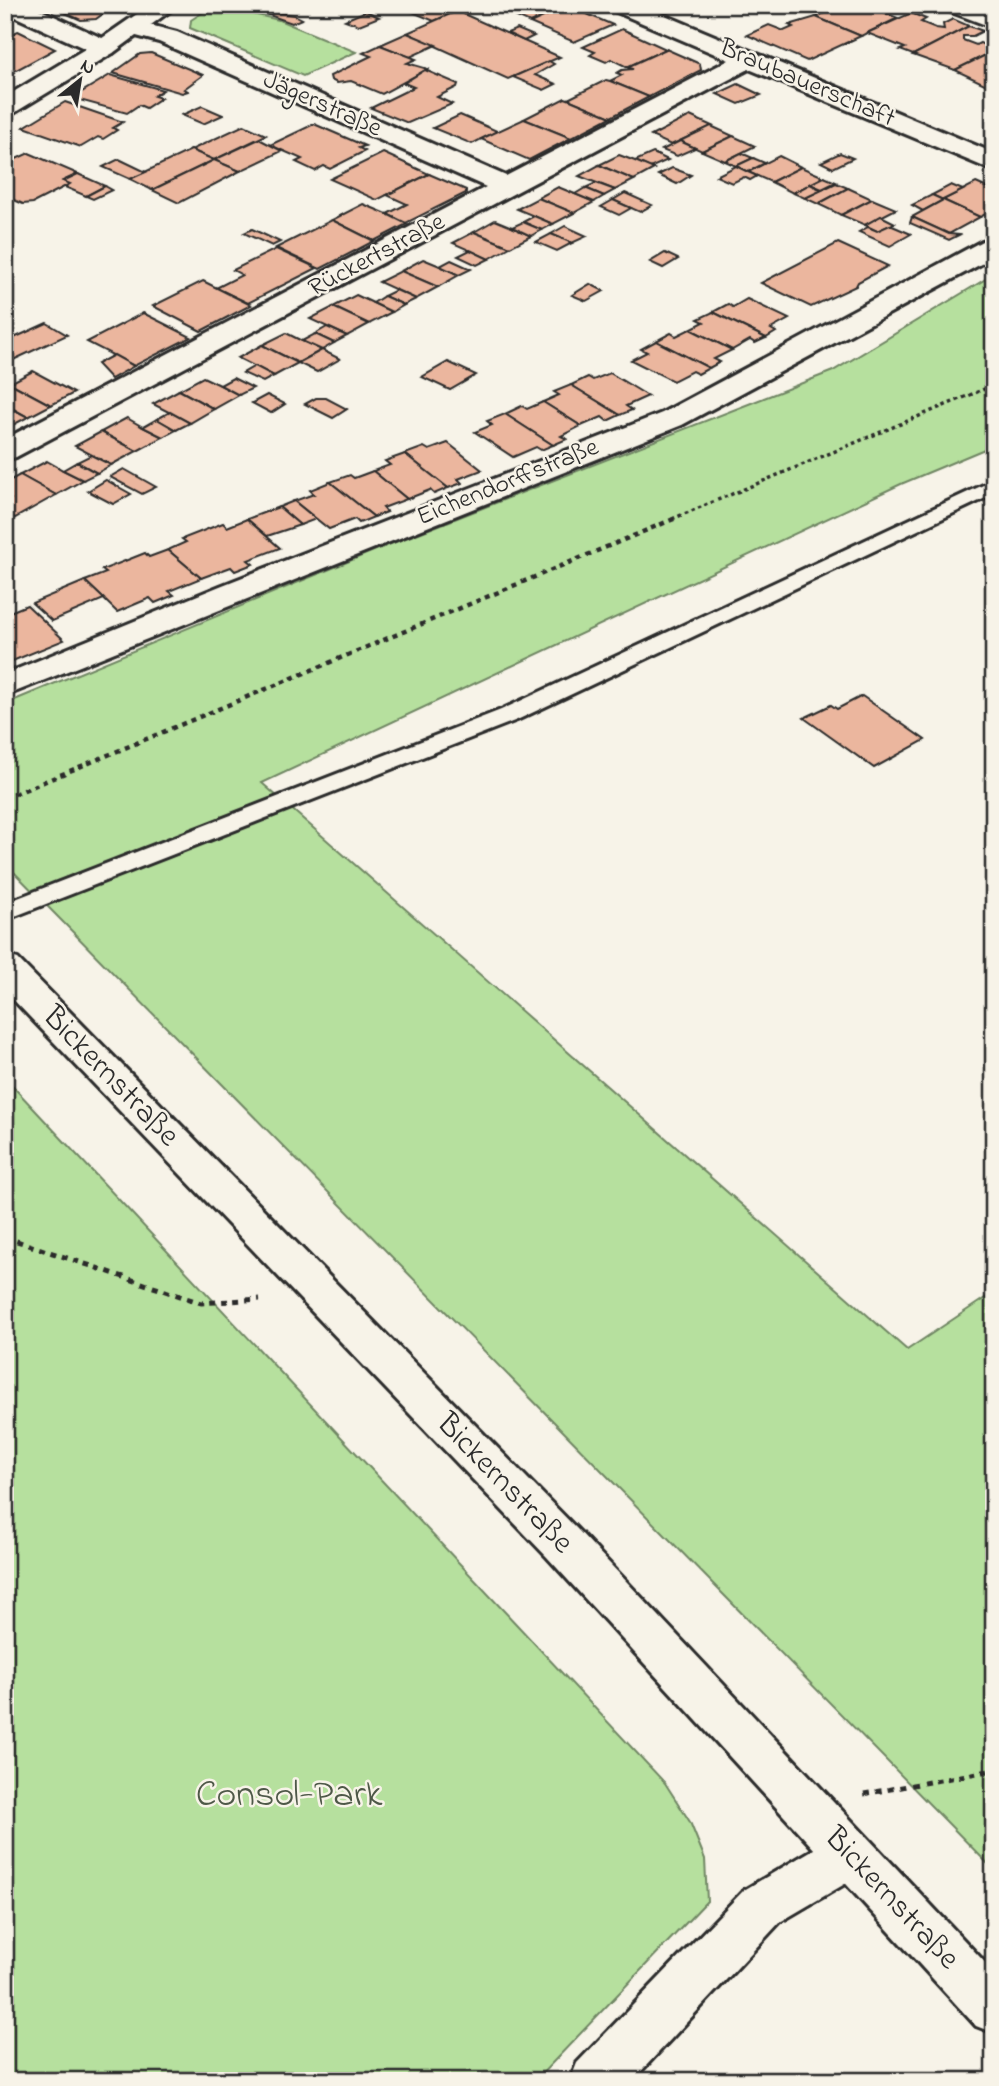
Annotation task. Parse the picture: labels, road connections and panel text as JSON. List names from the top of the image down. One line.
{"streets":{"street":["Braubauerschaft","Jägerstraße","Rückertstraße","Eichendorffstraße","Bickernstraße"]},"crossings":[["Braubauerschaft","Rückertstraße"],["Jägerstraße","Rückertstraße"]],"parks":["Consol-Park"],"north":"top right"}
